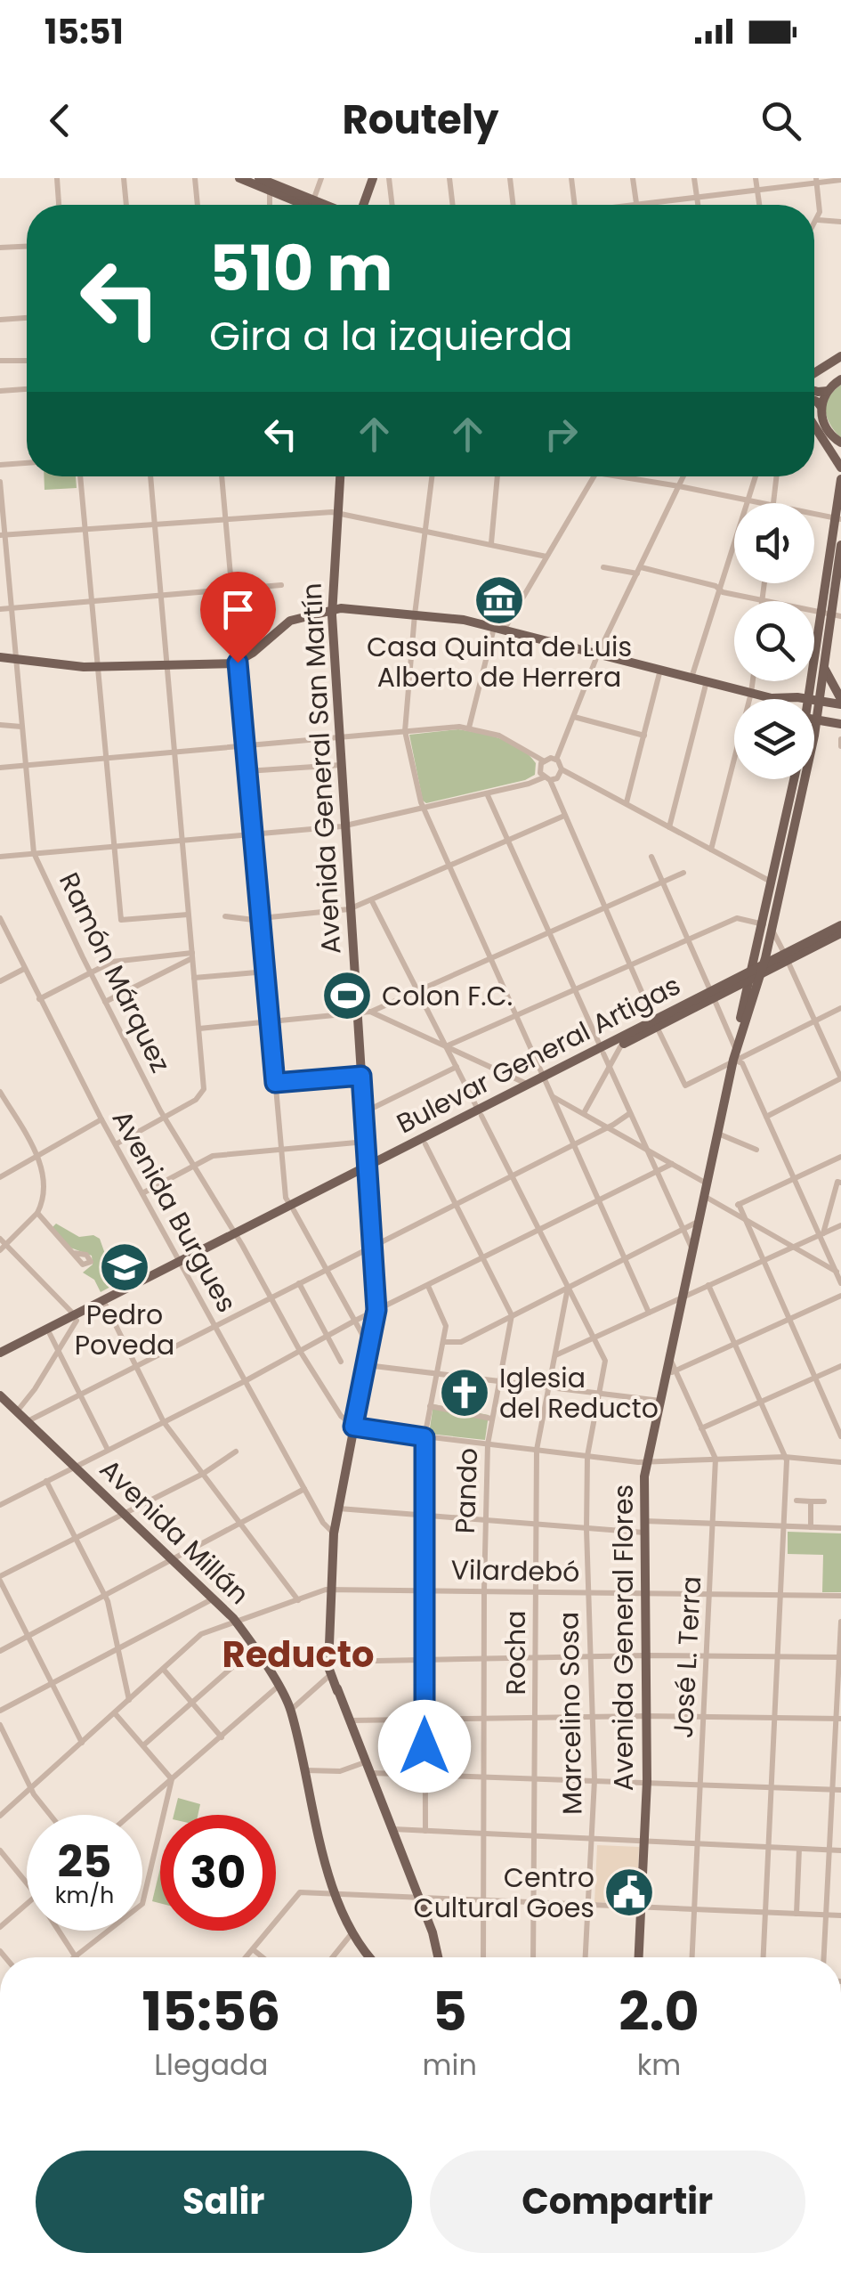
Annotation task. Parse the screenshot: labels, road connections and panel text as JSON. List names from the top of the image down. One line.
{"streets":{"main road":["Avenida General San Martín","Bulevar General Artigas","Avenida Millán","Avenida General Flores"],"street":["Ramón Márquez","Avenida Burgues","Pando","Vilardebó","Rocha","José L. Terra","Marcelino Sosa"]},"crossings":[["Avenida General San Martín","Ramón Márquez"],["Avenida General San Martín","Bulevar General Artigas"],["Avenida General San Martín","Avenida Burgues"],["Avenida General San Martín","Vilardebó"],["Ramón Márquez","Bulevar General Artigas"],["Bulevar General Artigas","Avenida Burgues"],["Bulevar General Artigas","Avenida General Flores"],["Bulevar General Artigas","Marcelino Sosa"],["Pando","Vilardebó"],["Avenida Millán","Vilardebó"],["Vilardebó","Avenida General Flores"],["Vilardebó","Rocha"],["Vilardebó","José L. Terra"],["Vilardebó","Marcelino Sosa"],["Avenida General Flores","José L. Terra"],["Rocha","Marcelino Sosa"]],"districts":["Reducto"],"places":{"museum":["Casa Quinta de Luis Alberto de Herrera"],"sports":["Colon F.C."],"school or university":["Pedro Poveda"],"church":["Iglesia del Reducto"],"public building":["Centro Cultural Goes"]},"page":{"status":"15:51","header":"Routely","turn":["510 m","Gira a la izquierda"],"speed":"25 km/h","limit":"30","eta":["15:56","Llegada","5","min","2.0","km"],"buttons":["Salir","Compartir"]}}
